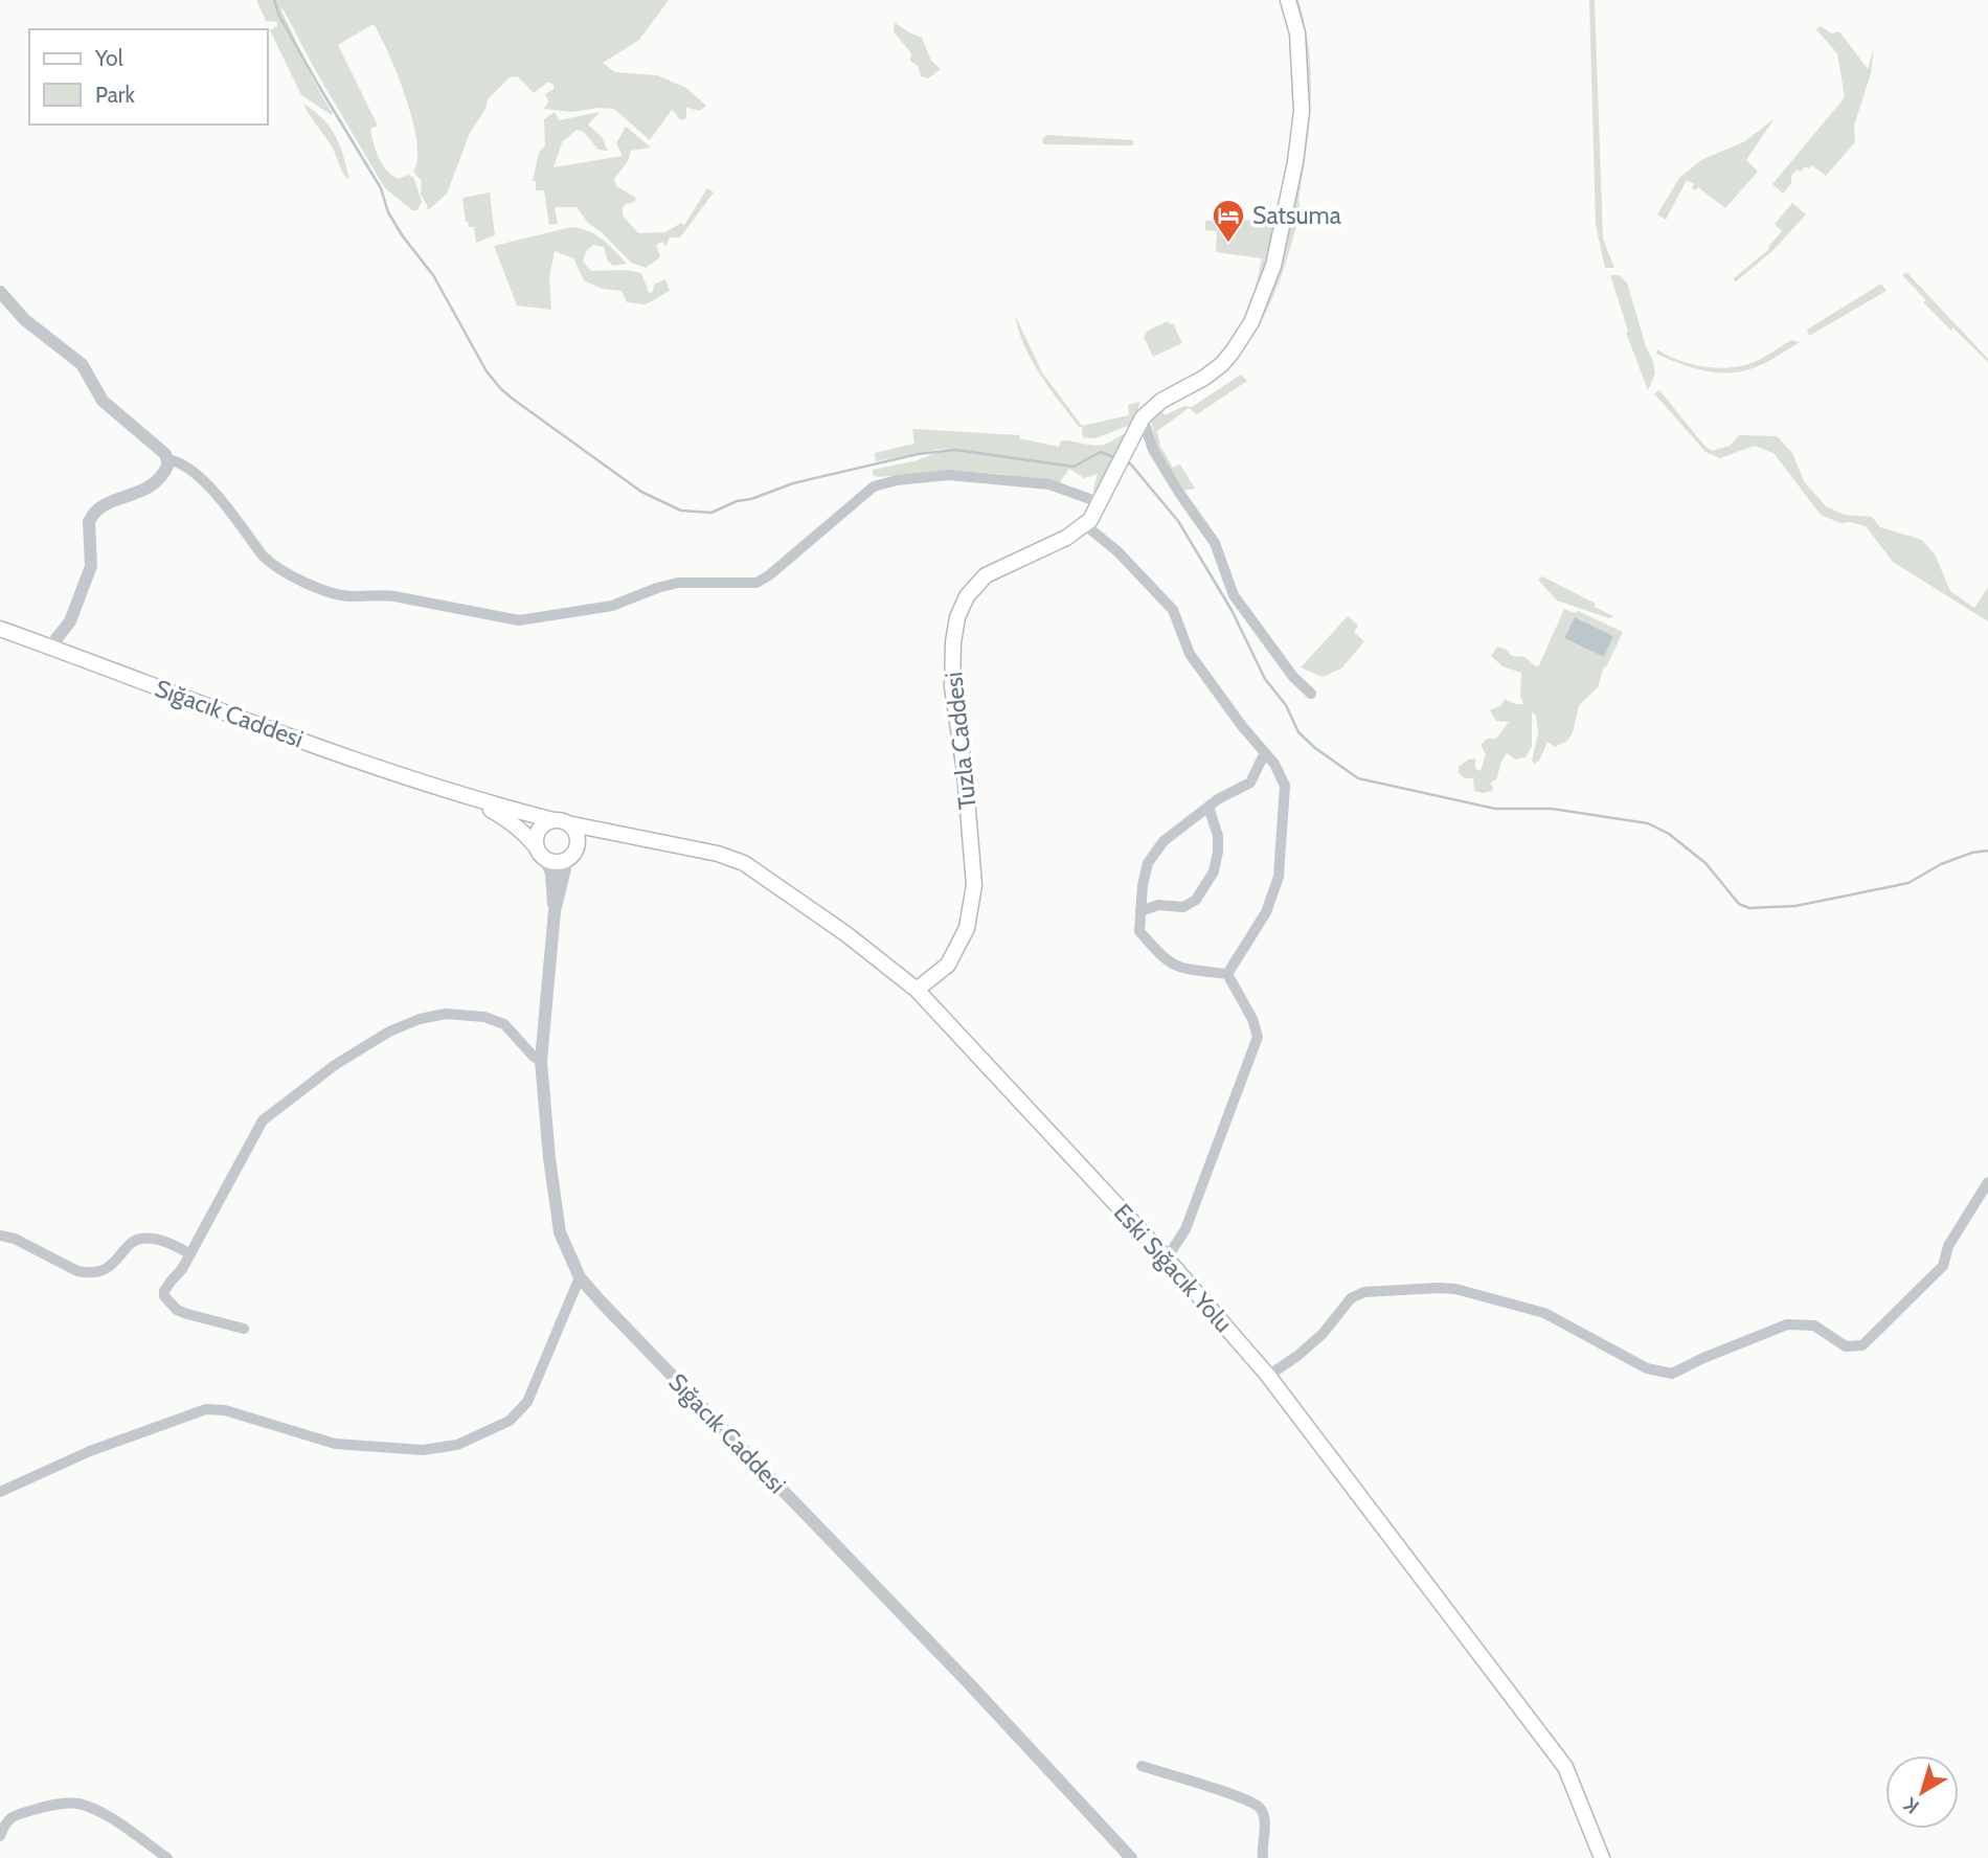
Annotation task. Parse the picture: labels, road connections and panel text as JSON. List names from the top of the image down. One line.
{"streets":{"main road":["Sığacık Caddesi","Tuzla Caddesi","Eski Sığacık Yolu"]},"crossings":[["Sığacık Caddesi","Eski Sığacık Yolu"],["Tuzla Caddesi","Eski Sığacık Yolu"]],"places":{"hotel":["Satsuma"]},"legend":["Yol","Park"],"north":"bottom left"}
